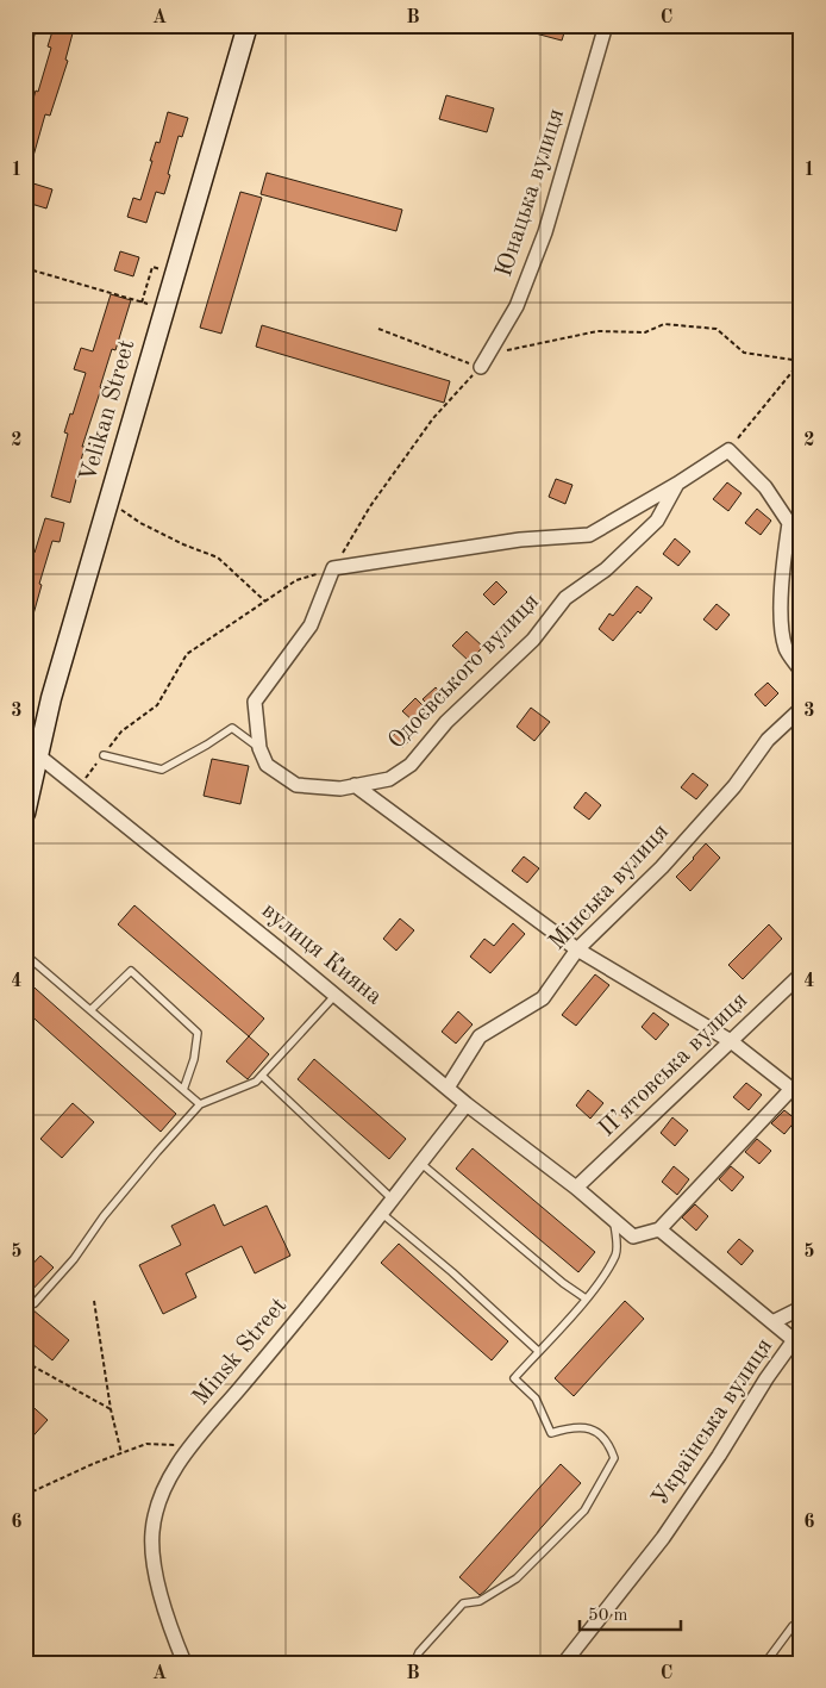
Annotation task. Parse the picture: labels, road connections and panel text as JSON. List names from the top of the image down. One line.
{"streets":{"street":["Юнацька вулиця","Velikan Street","Одоєвського вулиця","Мінська вулиця","вулиця Кияна","П’ятовська вулиця","Minsk Street","Українська вулиця"]},"crossings":[["Velikan Street","вулиця Кияна"],["Мінська вулиця","вулиця Кияна"],["вулиця Кияна","П’ятовська вулиця"],["вулиця Кияна","Minsk Street"]],"scale_bar":"50 m","grid":{"columns":["A","B","C"],"rows":["1","2","3","4","5","6"]}}
